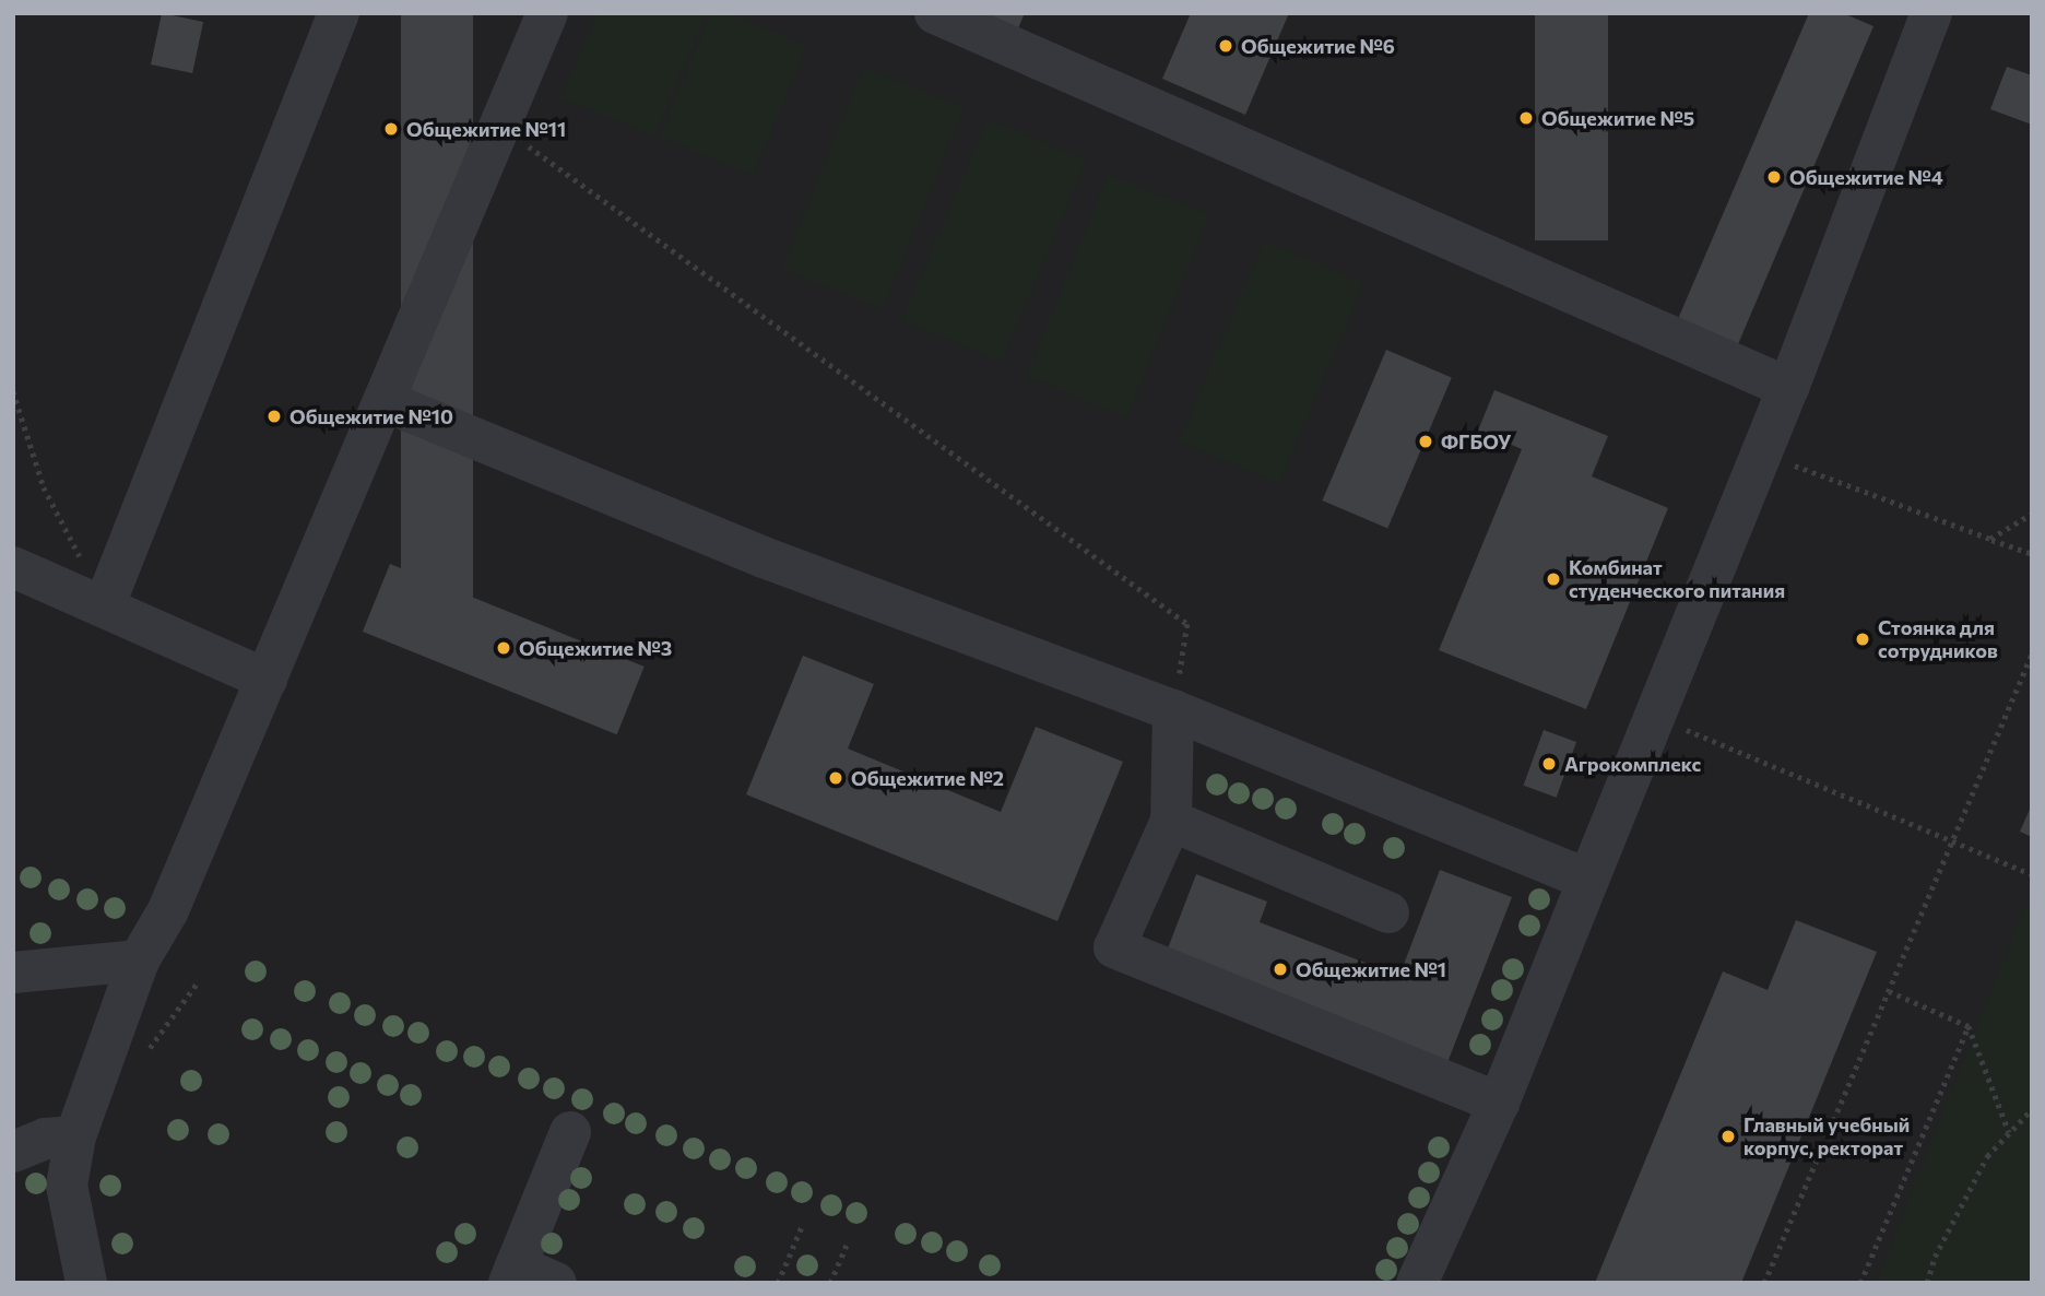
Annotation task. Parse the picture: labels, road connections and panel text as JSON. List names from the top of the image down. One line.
{"places":["Общежитие №6","Общежитие №5","Общежитие №11","Общежитие №4","Общежитие №10","ФГБОУ","Комбинат студенческого питания","Стоянка для сотрудников","Общежитие №3","Агрокомплекс","Общежитие №2","Общежитие №1","Главный учебный корпус, ректорат"]}
